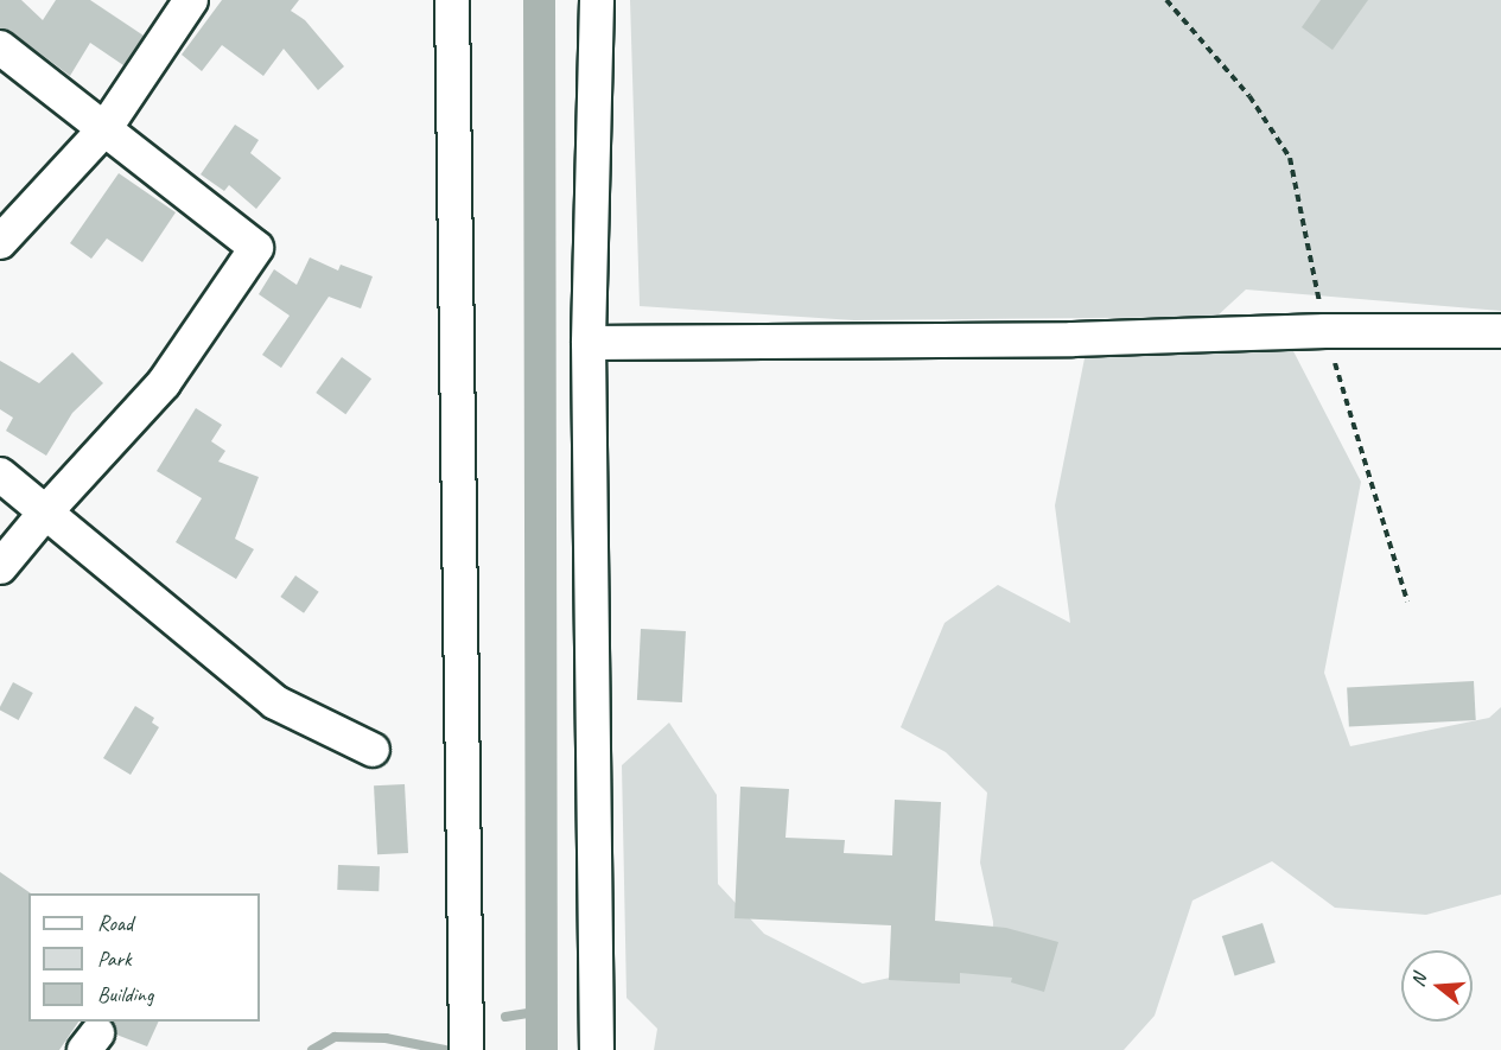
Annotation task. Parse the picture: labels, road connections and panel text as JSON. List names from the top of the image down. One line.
{"legend":["Road","Park","Building"],"north":"left"}
